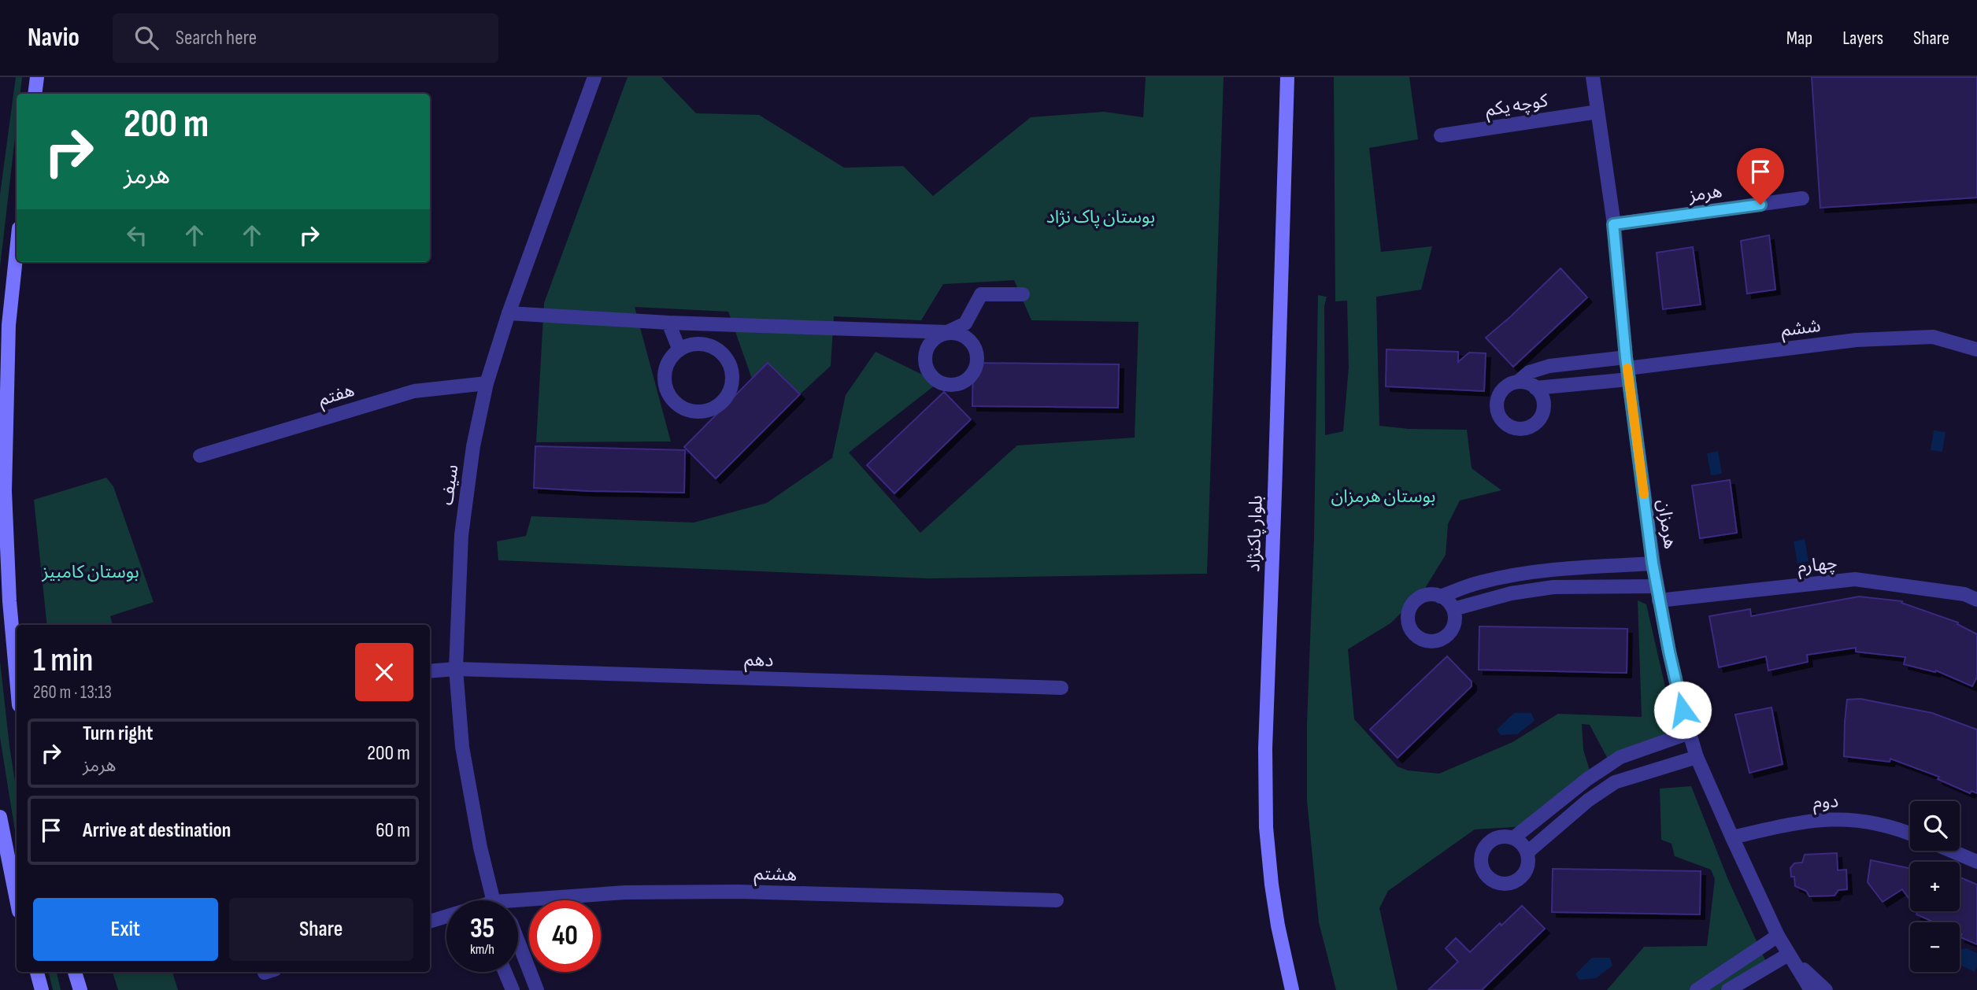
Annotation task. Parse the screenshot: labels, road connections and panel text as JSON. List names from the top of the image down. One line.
{"streets":{"main road":["بلوار پاکنژاد"],"street":["کوچه یکم","هرمز","ششم","هفتم","سیف","هرمزان","چهارم","دهم","دوم","هشتم"]},"crossings":[["کوچه یکم","هرمزان"],["هرمز","هرمزان"],["ششم","هرمزان"],["هفتم","سیف"],["سیف","دهم"],["هرمزان","چهارم"],["هرمزان","دوم"]],"parks":["بوستان پاک نژاد","بوستان هرمزان","بوستان کامبیز"],"page":{"header":"Navio","search":"Search here","nav":["Map","Layers","Share"],"turn":["200 m","هرمز"],"heading":["1 min","260 m · 13:13"],"list":[{"name":"Turn right","note":"هرمز","value":"200 m"},{"name":"Arrive at destination","value":"60 m"}],"map_buttons":["+","−"],"buttons":["Exit","Share"],"speed":"35 km/h","limit":"40"}}
